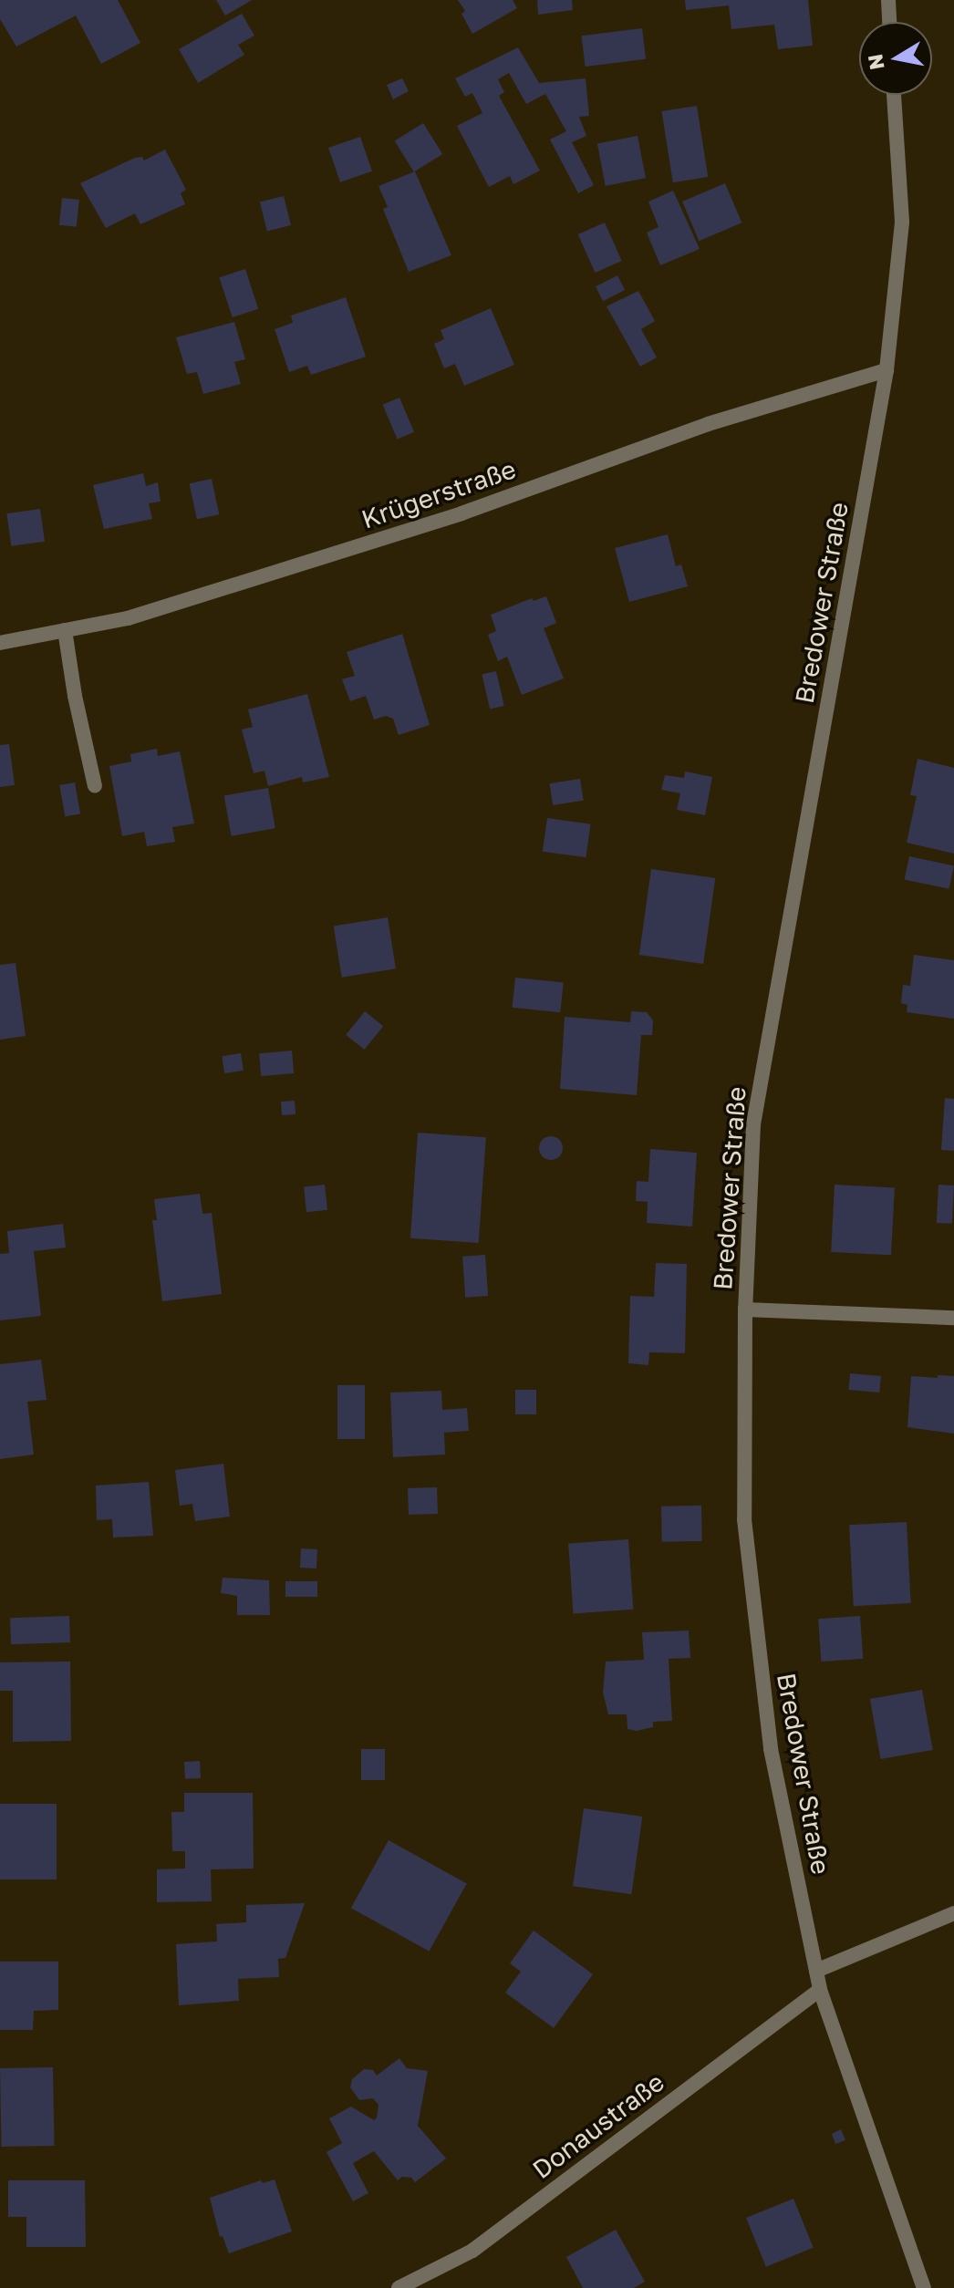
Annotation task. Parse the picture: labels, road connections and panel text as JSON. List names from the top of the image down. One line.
{"streets":{"street":["Krügerstraße","Bredower Straße","Donaustraße"]},"crossings":[["Krügerstraße","Bredower Straße"],["Bredower Straße","Donaustraße"]],"north":"left"}
